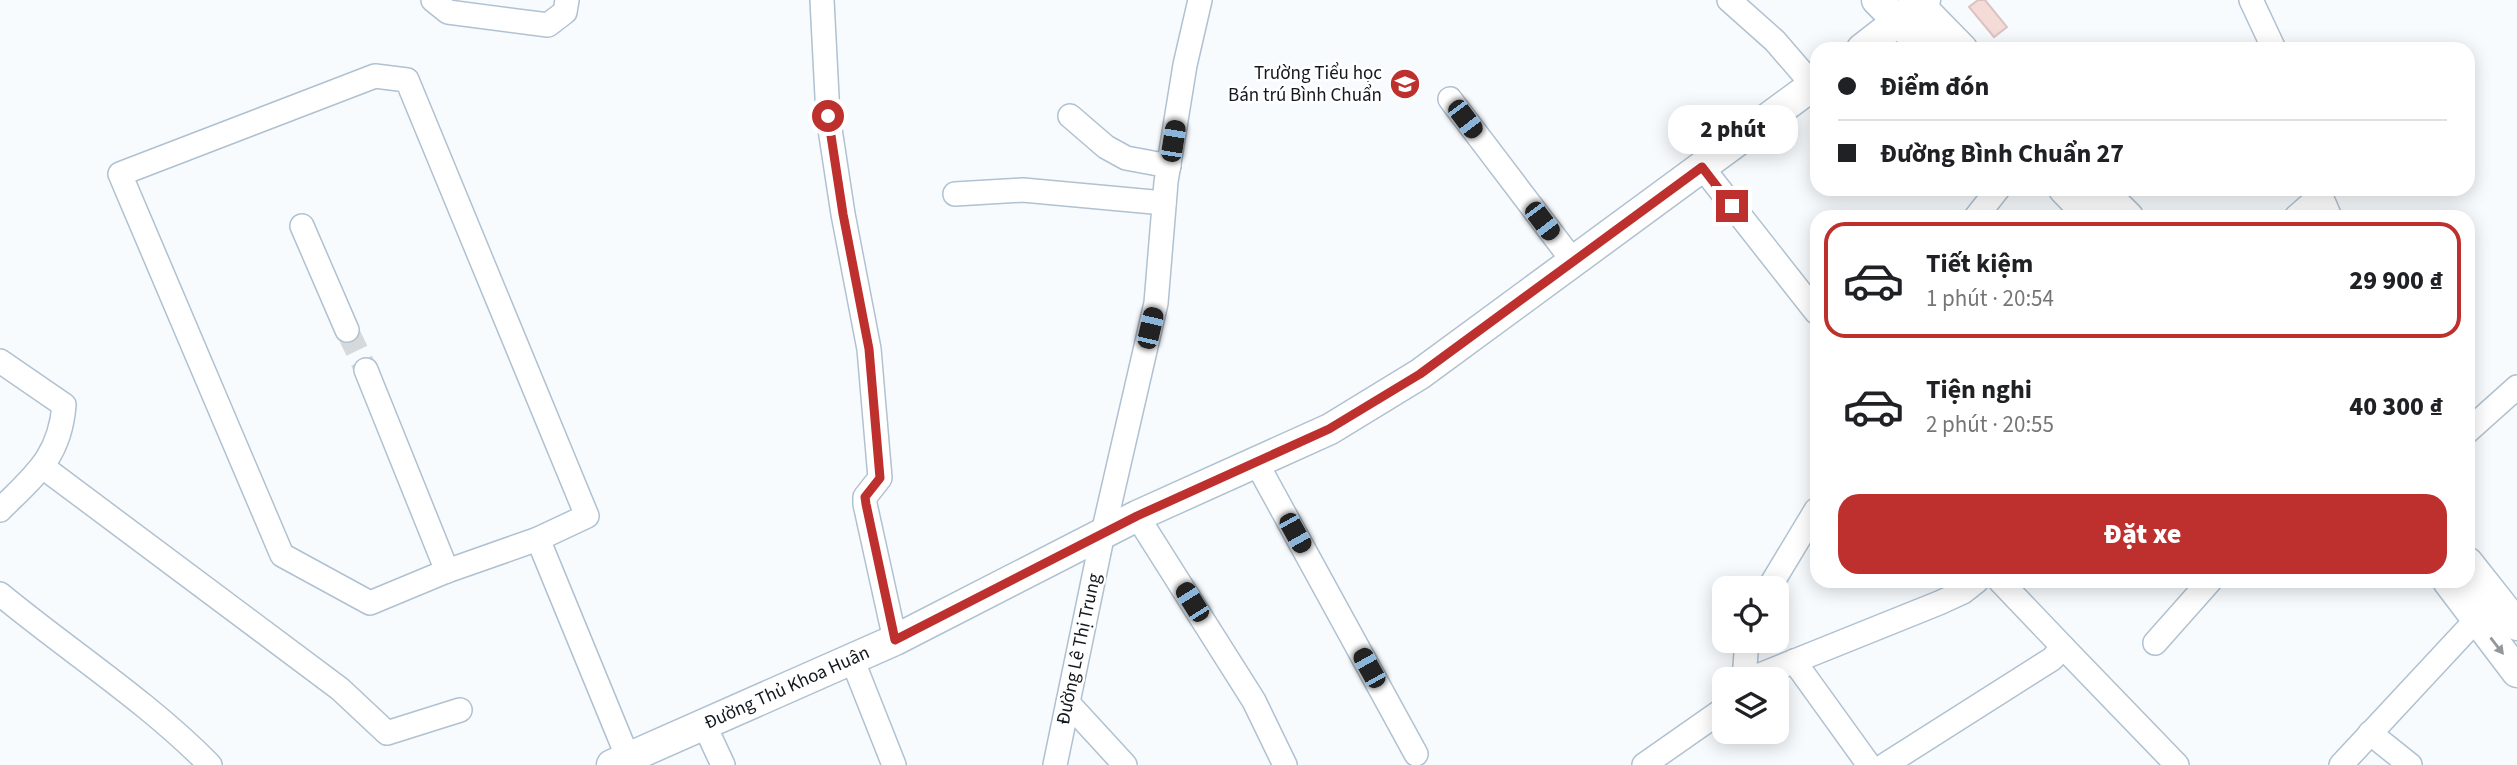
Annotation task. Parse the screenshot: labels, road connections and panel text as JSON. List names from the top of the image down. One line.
{"streets":{"main road":["Đường Thủ Khoa Huân"],"street":["Đường Lê Thị Trung"]},"crossings":[["Đường Lê Thị Trung","Đường Thủ Khoa Huân"]],"places":{"school or university":["Trường Tiểu học Bán trú Bình Chuẩn"]},"page":{"banner":["Điểm đón","Đường Bình Chuẩn 27"],"bubble":"2 phút","list":[{"name":"Tiết kiệm","note":"1 phút · 20:54","value":"29 900 ₫"},{"name":"Tiện nghi","note":"2 phút · 20:55","value":"40 300 ₫"}],"buttons":"Đặt xe"}}
